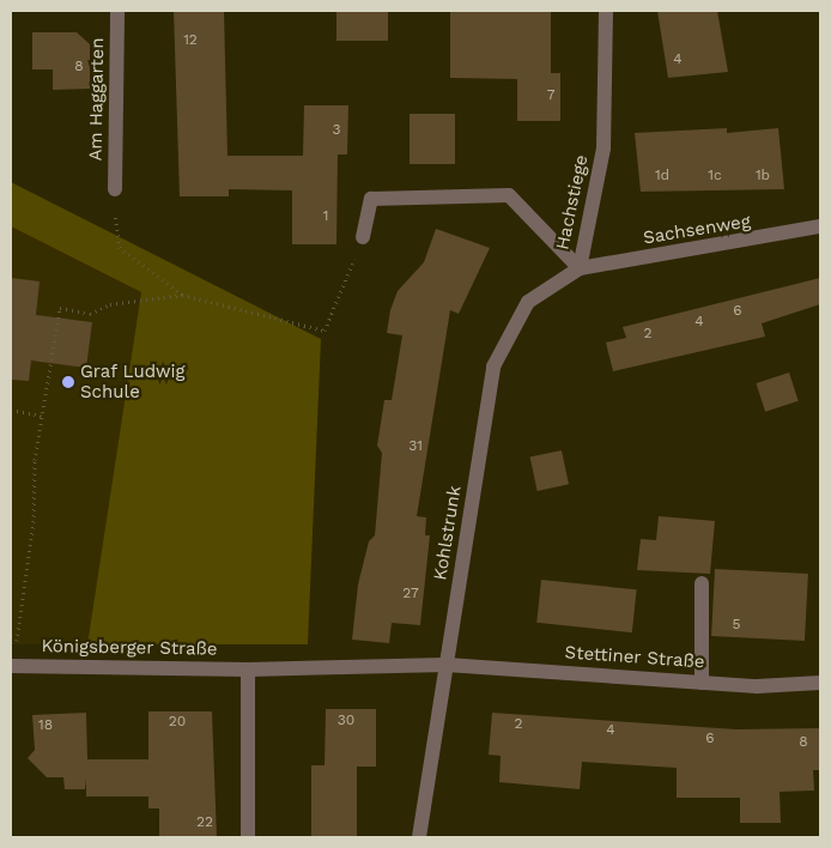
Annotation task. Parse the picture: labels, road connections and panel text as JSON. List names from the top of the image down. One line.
{"streets":{"street":["Am Haggarten","Hachstiege","Sachsenweg","Kohlstrunk","Königsberger Straße","Stettiner Straße"]},"crossings":[["Hachstiege","Sachsenweg"],["Hachstiege","Kohlstrunk"],["Sachsenweg","Kohlstrunk"],["Kohlstrunk","Königsberger Straße"],["Kohlstrunk","Stettiner Straße"],["Königsberger Straße","Stettiner Straße"]],"places":["Graf Ludwig Schule"],"house_numbers":["12","4","8","7","3","1d","1c","1b","1","6","4","2","31","27","5","30","20","2","18","4","6","8","22"]}
